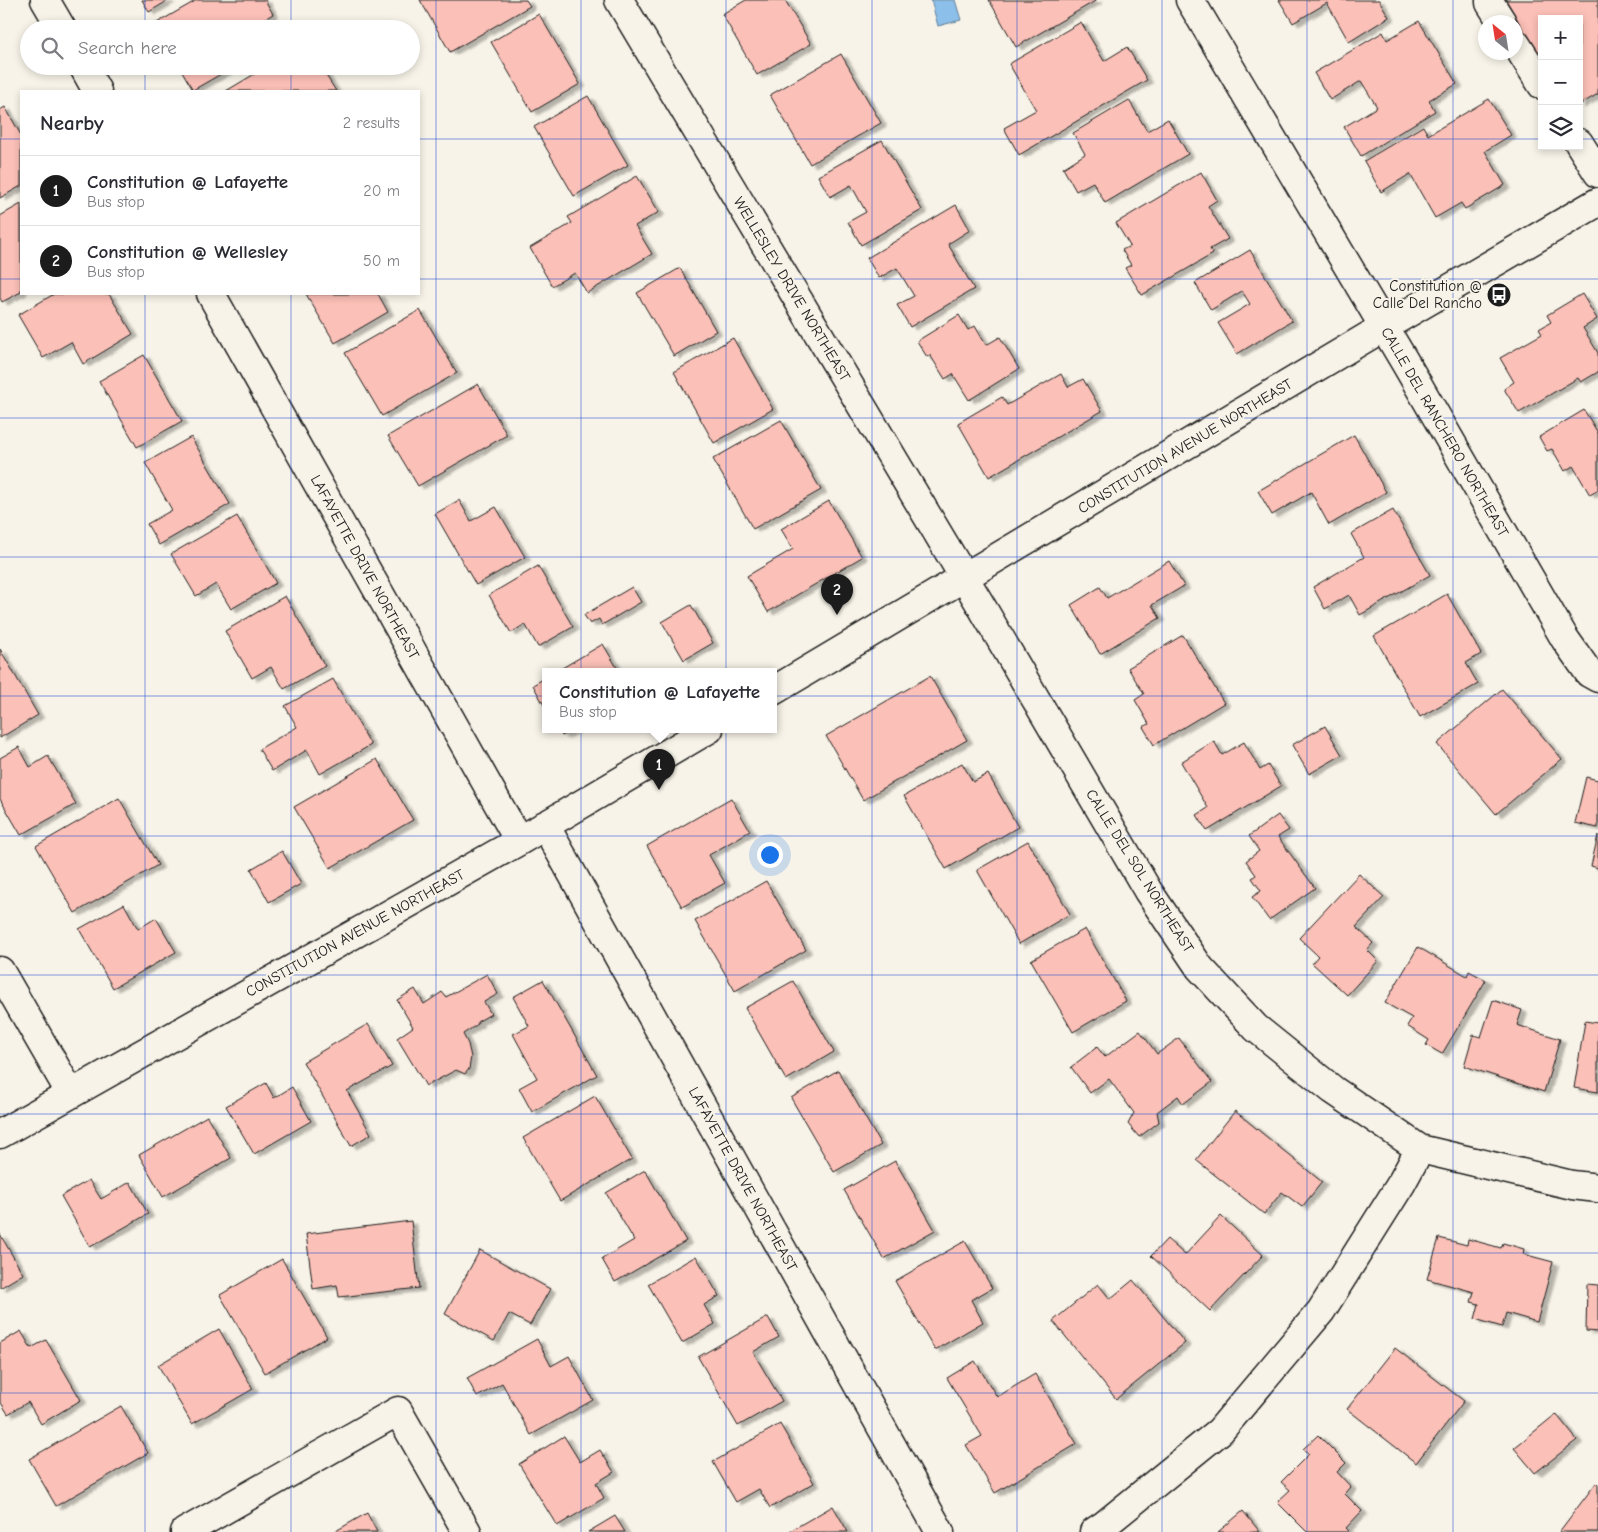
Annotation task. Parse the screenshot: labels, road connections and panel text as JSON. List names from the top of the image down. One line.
{"streets":{"street":["WELLESLEY DRIVE NORTHEAST","CALLE DEL RANCHERO NORTHEAST","CONSTITUTION AVENUE NORTHEAST","LAFAYETTE DRIVE NORTHEAST","CALLE DEL SOL NORTHEAST"]},"crossings":[["WELLESLEY DRIVE NORTHEAST","CONSTITUTION AVENUE NORTHEAST"],["WELLESLEY DRIVE NORTHEAST","CALLE DEL SOL NORTHEAST"],["CALLE DEL RANCHERO NORTHEAST","CONSTITUTION AVENUE NORTHEAST"],["CONSTITUTION AVENUE NORTHEAST","LAFAYETTE DRIVE NORTHEAST"],["CONSTITUTION AVENUE NORTHEAST","CALLE DEL SOL NORTHEAST"]],"places":{"bus stop":["Constitution @ Calle Del Rancho"]},"north":"top left","page":{"map_buttons":["+","−"],"search":"Search here","heading":["Nearby","2 results"],"list":[{"mark":"1","name":"Constitution @ Lafayette","note":"Bus stop","value":"20 m"},{"mark":"2","name":"Constitution @ Wellesley","note":"Bus stop","value":"50 m"}],"pins":["2","1"],"popup":["Constitution @ Lafayette","Bus stop"]}}
